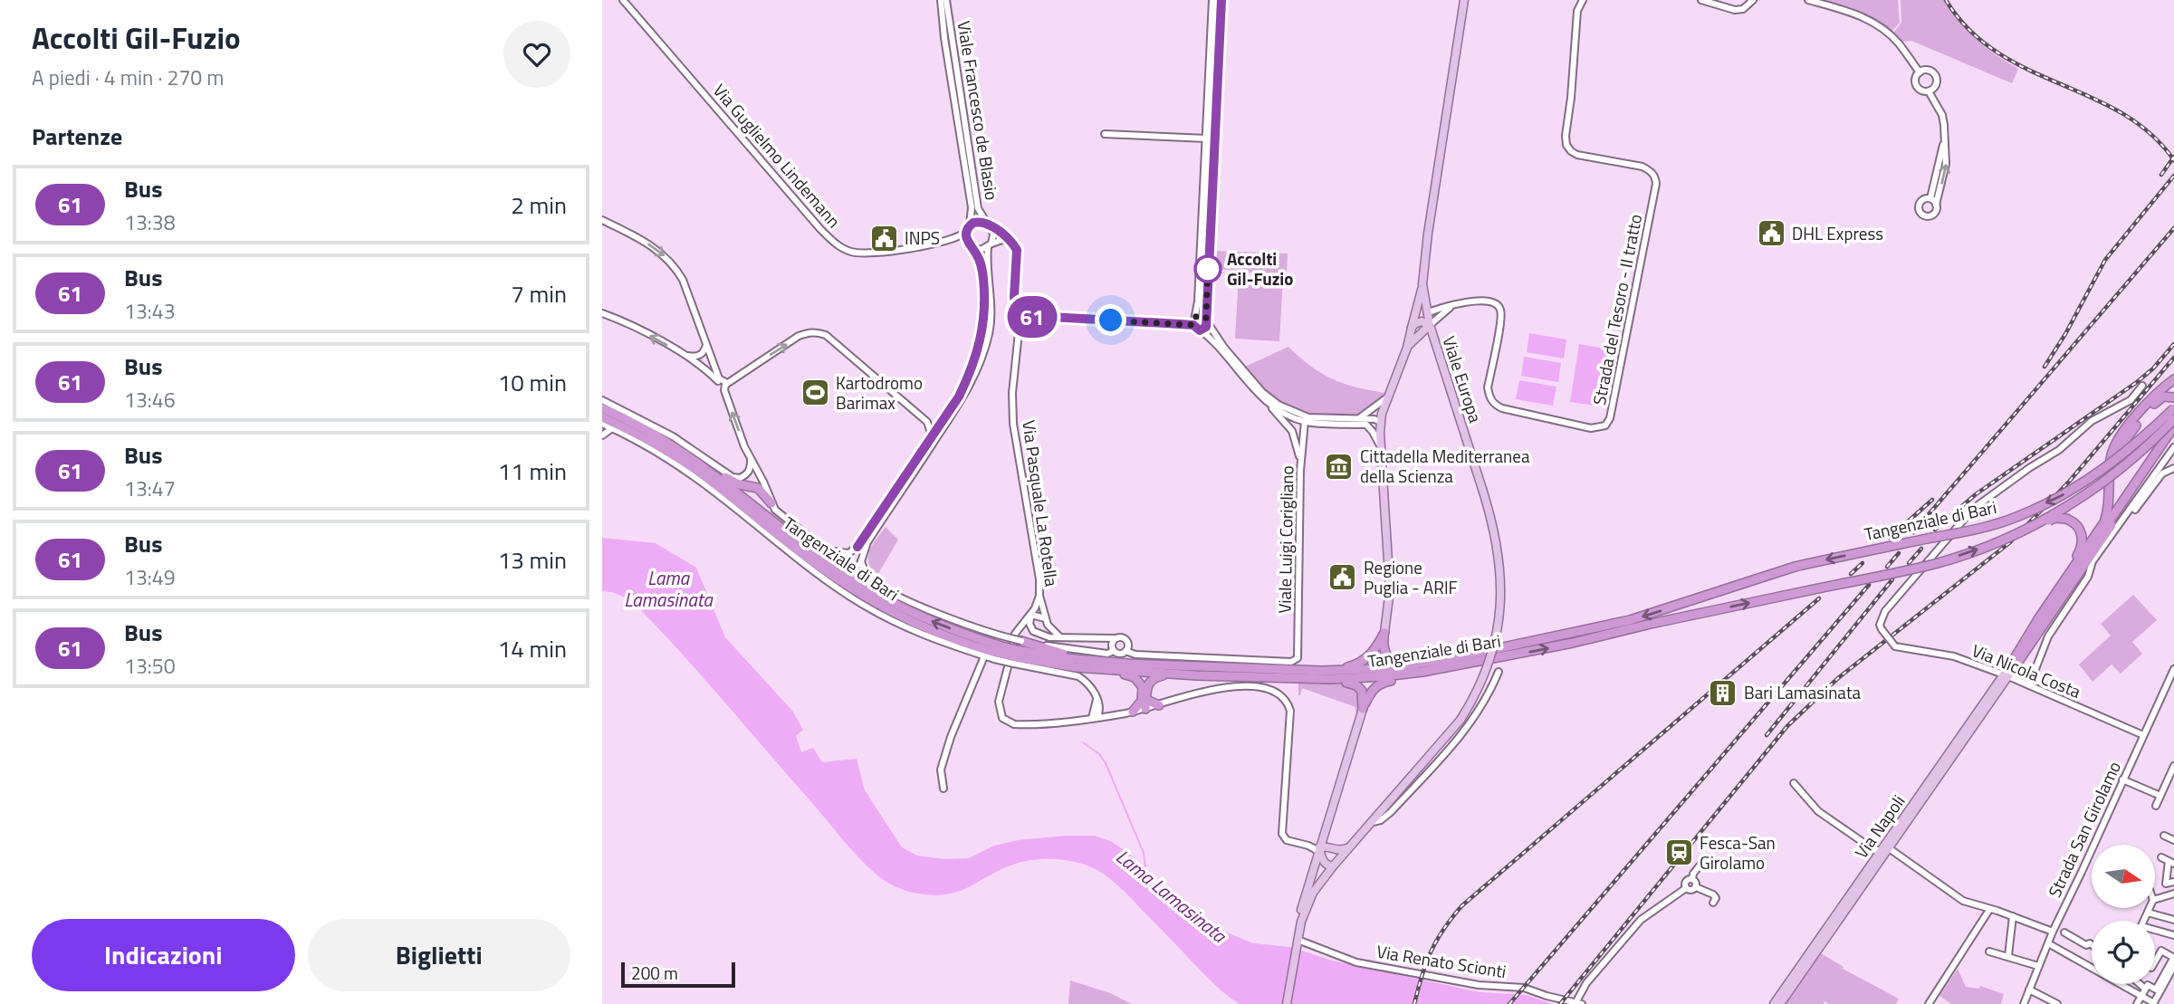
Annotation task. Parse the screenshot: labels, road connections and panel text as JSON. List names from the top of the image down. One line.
{"streets":{"highway":["Tangenziale di Bari"],"main road":["Viale Europa","Via Napoli"],"street":["Viale Francesco de Blasio","Via Guglielmo Lindemann","Strada del Tesoro - II tratto","Via Pasquale La Rotella","Viale Luigi Corigliano","Via Nicola Costa","Strada San Girolamo","Via Renato Scionti"]},"crossings":[["Viale Francesco de Blasio","Via Guglielmo Lindemann"],["Viale Europa","Via Renato Scionti"],["Via Nicola Costa","Via Napoli"],["Via Nicola Costa","Strada San Girolamo"]],"water":["Lama Lamasinata"],"places":{"public building":["DHL Express","INPS","Regione Puglia - ARIF"],"other":["Accolti Gil-Fuzio"],"sports":["Kartodromo Barimax"],"museum":["Cittadella Mediterranea della Scienza"],"building":["Bari Lamasinata"],"station":["Fesca-San Girolamo"]},"lines":["bus line 61"],"scale_bar":"200 m","north":"right","page":{"heading":[["Accolti Gil-Fuzio","A piedi · 4 min · 270 m"],"Partenze"],"on_map":"61","list":[{"mark":"61","name":"Bus","note":"13:38","value":"2 min"},{"mark":"61","name":"Bus","note":"13:43","value":"7 min"},{"mark":"61","name":"Bus","note":"13:46","value":"10 min"},{"mark":"61","name":"Bus","note":"13:47","value":"11 min"},{"mark":"61","name":"Bus","note":"13:49","value":"13 min"},{"mark":"61","name":"Bus","note":"13:50","value":"14 min"}],"buttons":["Indicazioni","Biglietti"],"scale":"200 m"}}
